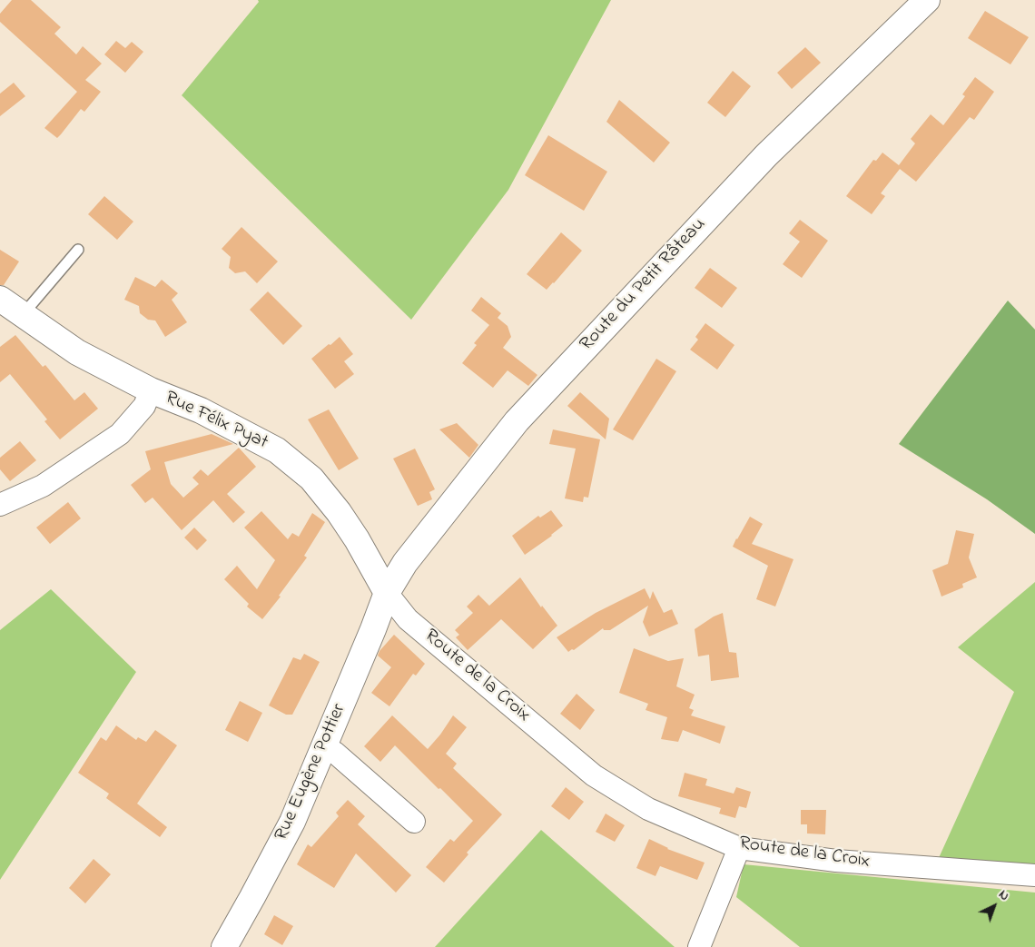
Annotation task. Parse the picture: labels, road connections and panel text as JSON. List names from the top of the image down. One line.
{"streets":{"street":["Route du Petit Râteau","Rue Félix Pyat","Route de la Croix","Rue Eugène Pottier"]},"crossings":[["Route du Petit Râteau","Rue Félix Pyat"],["Route du Petit Râteau","Route de la Croix"],["Route du Petit Râteau","Rue Eugène Pottier"],["Rue Félix Pyat","Route de la Croix"],["Rue Félix Pyat","Rue Eugène Pottier"],["Route de la Croix","Rue Eugène Pottier"]],"north":"top right"}
